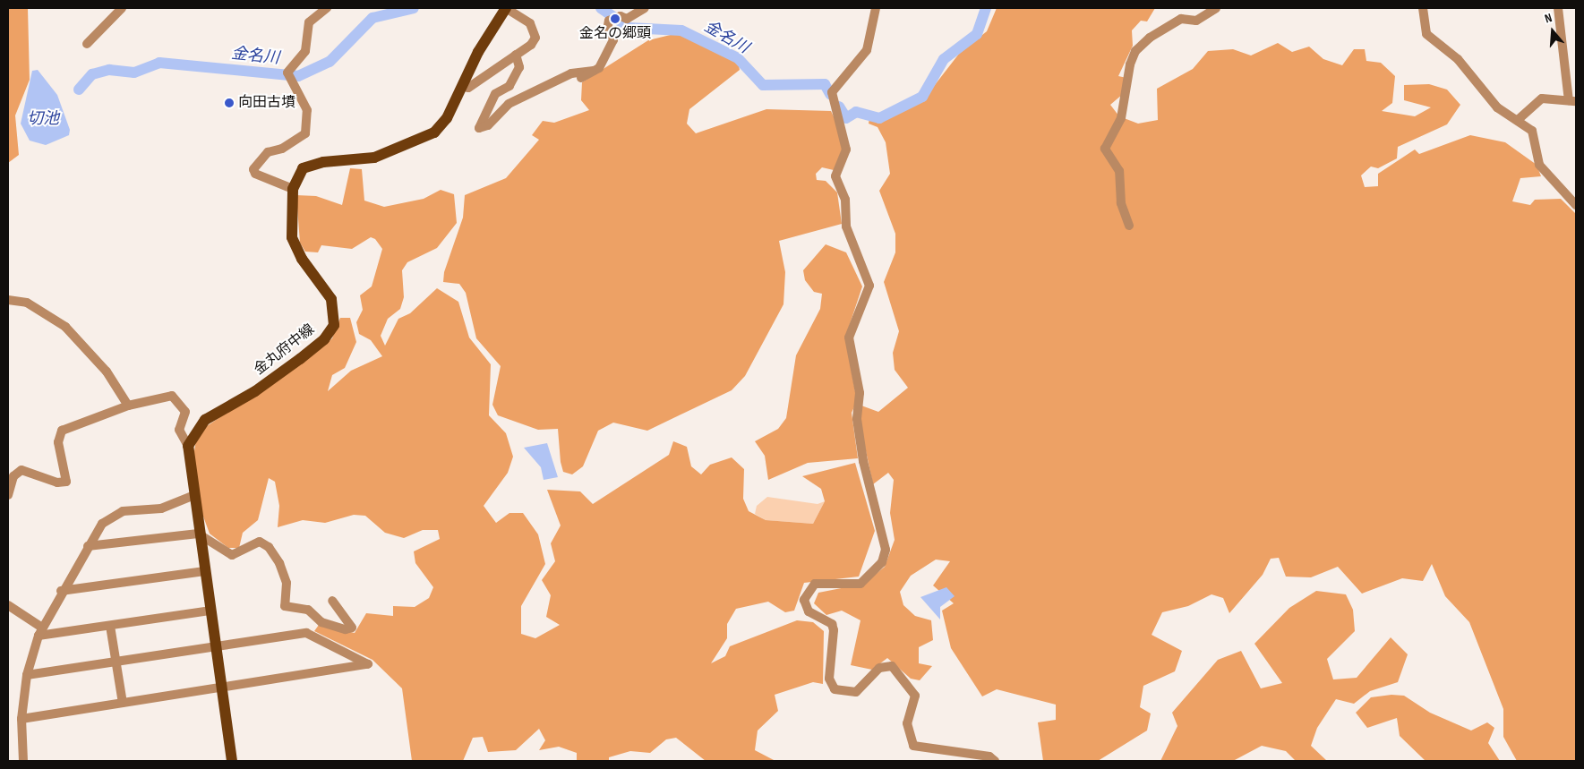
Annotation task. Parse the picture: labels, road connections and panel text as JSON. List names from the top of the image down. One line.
{"streets":{"main road":["金丸府中線"]},"water":["金名川","切池"],"places":["金名の郷頭","向田古墳"],"north":"top"}
